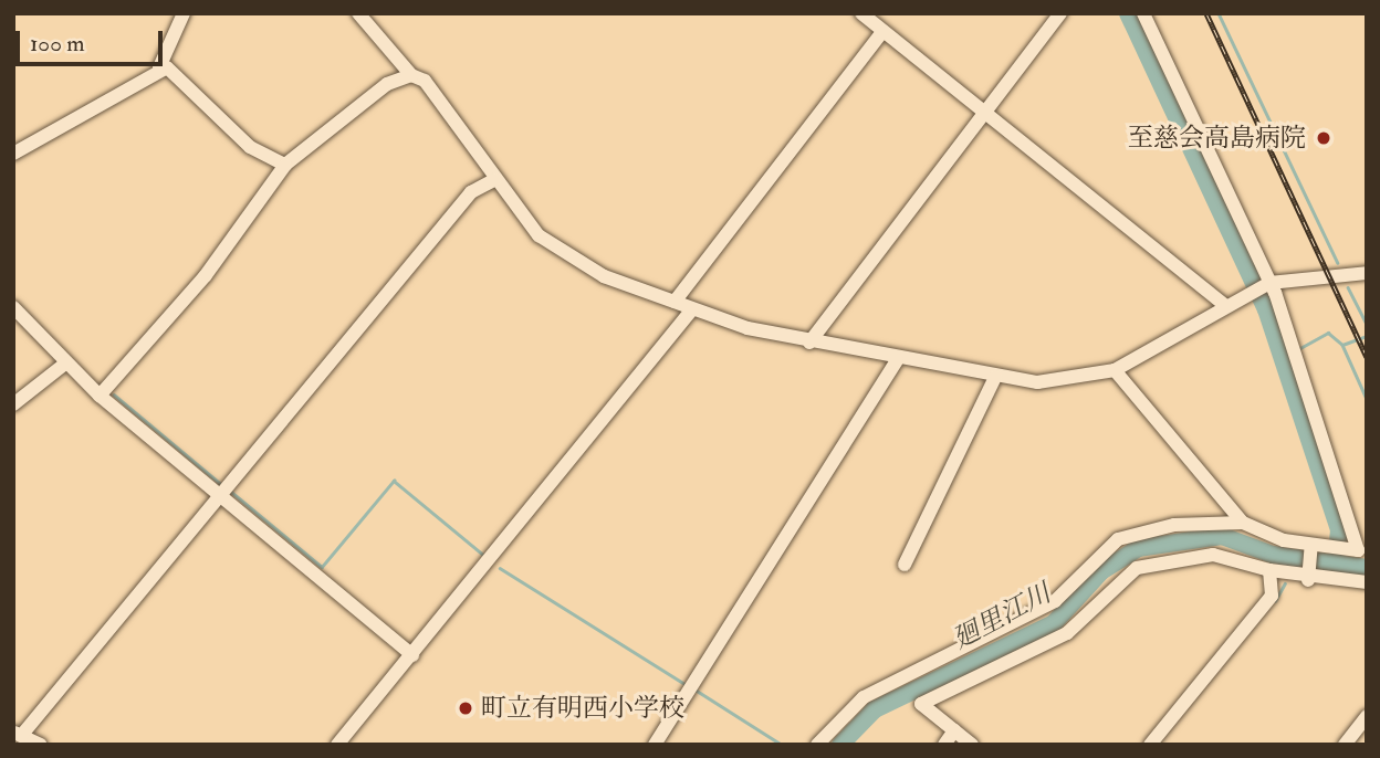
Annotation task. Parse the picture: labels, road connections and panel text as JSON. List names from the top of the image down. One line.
{"water":["廻里江川"],"places":["至慈会高島病院","町立有明西小学校"],"scale_bar":"100 m"}
